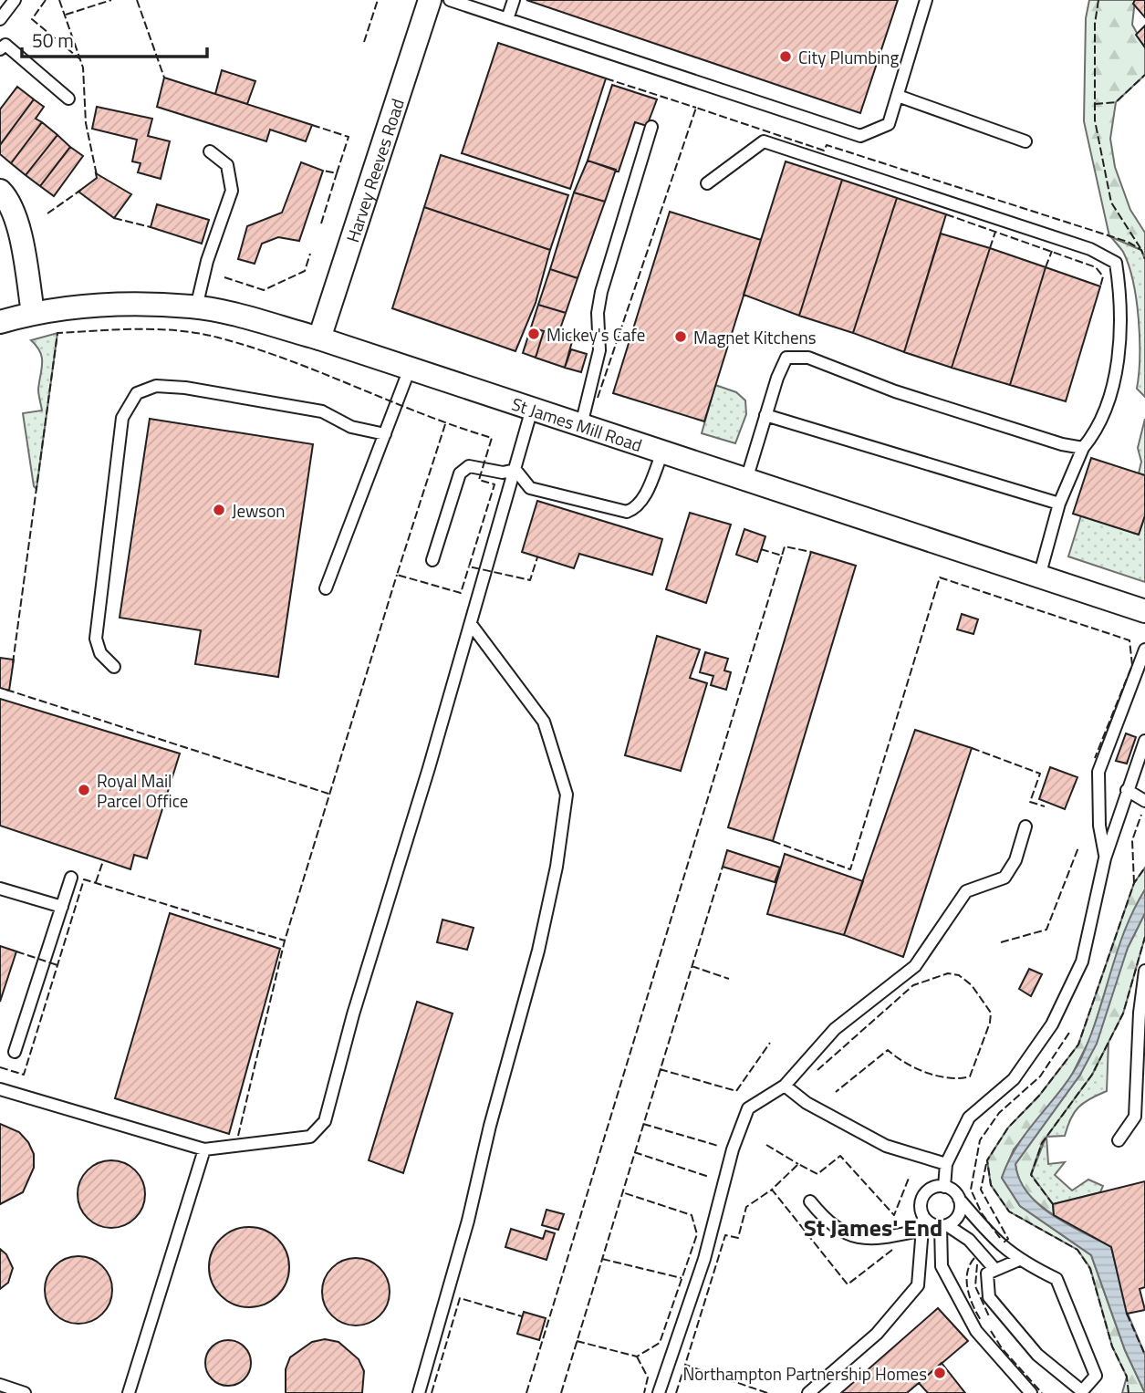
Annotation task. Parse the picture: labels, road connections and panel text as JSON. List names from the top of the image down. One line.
{"streets":{"street":["Harvey Reeves Road","St James Mill Road"]},"crossings":[["Harvey Reeves Road","St James Mill Road"]],"districts":["St James' End"],"places":["City Plumbing","Mickey's Cafe","Magnet Kitchens","Jewson","Royal Mail Parcel Office","Northampton Partnership Homes"],"scale_bar":"50 m"}
